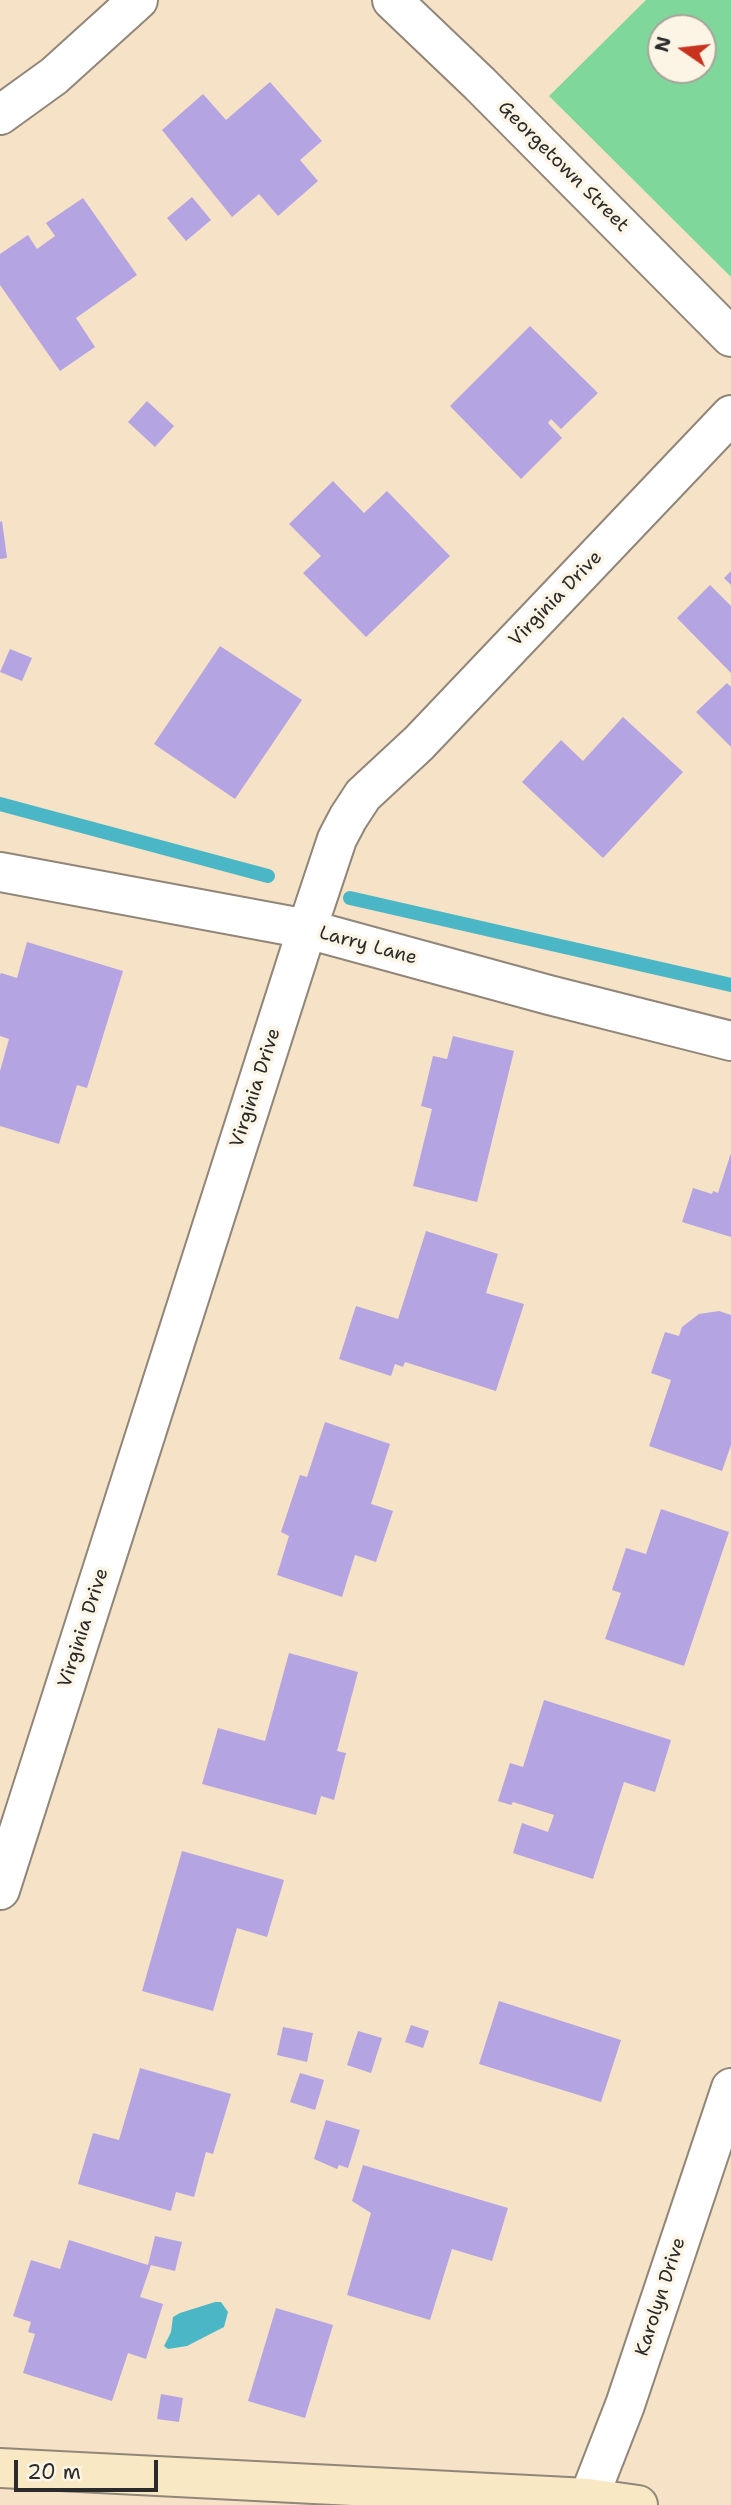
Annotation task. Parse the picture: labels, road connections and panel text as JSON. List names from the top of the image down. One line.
{"streets":{"street":["Georgetown Street","Virginia Drive","Larry Lane","Karolyn Drive"]},"crossings":[["Virginia Drive","Larry Lane"]],"scale_bar":"20 m","north":"left"}
